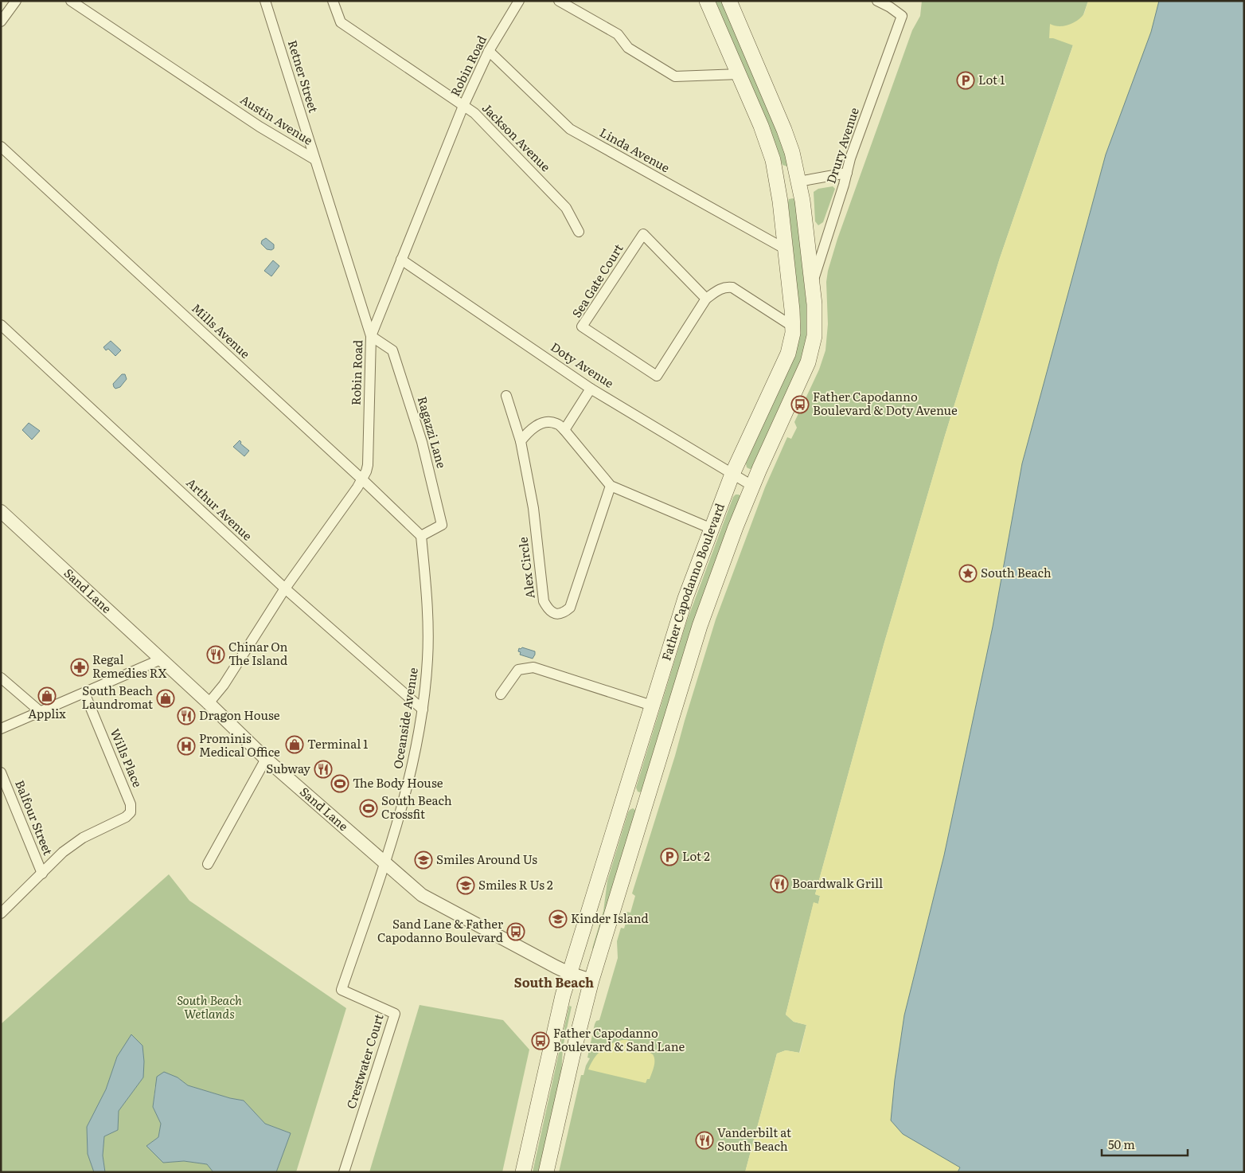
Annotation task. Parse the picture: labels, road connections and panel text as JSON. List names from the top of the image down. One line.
{"streets":{"main road":["Father Capodanno Boulevard"],"street":["Robin Road","Retner Street","Austin Avenue","Jackson Avenue","Drury Avenue","Linda Avenue","Sea Gate Court","Mills Avenue","Doty Avenue","Ragazzi Lane","Arthur Avenue","Alex Circle","Sand Lane","Oceanside Avenue","Wills Place","Balfour Street","Crestwater Court"]},"crossings":[["Robin Road","Austin Avenue"],["Robin Road","Jackson Avenue"],["Robin Road","Linda Avenue"],["Robin Road","Mills Avenue"],["Robin Road","Doty Avenue"],["Robin Road","Ragazzi Lane"],["Robin Road","Arthur Avenue"],["Robin Road","Sand Lane"],["Retner Street","Austin Avenue"],["Austin Avenue","Ragazzi Lane"],["Drury Avenue","Father Capodanno Boulevard"],["Linda Avenue","Father Capodanno Boulevard"],["Sea Gate Court","Father Capodanno Boulevard"],["Mills Avenue","Ragazzi Lane"],["Mills Avenue","Oceanside Avenue"],["Doty Avenue","Father Capodanno Boulevard"],["Ragazzi Lane","Oceanside Avenue"],["Arthur Avenue","Oceanside Avenue"],["Father Capodanno Boulevard","Sand Lane"],["Sand Lane","Oceanside Avenue"],["Oceanside Avenue","Crestwater Court"],["Wills Place","Balfour Street"]],"districts":["South Beach"],"parks":["South Beach Wetlands"],"places":{"parking":["Lot 1","Lot 2"],"bus stop":["Father Capodanno Boulevard & Doty Avenue","Sand Lane & Father Capodanno Boulevard","Father Capodanno Boulevard & Sand Lane"],"place":["South Beach"],"restaurant":["Chinar On The Island","Dragon House","Subway","Boardwalk Grill","Vanderbilt at South Beach"],"pharmacy":["Regal Remedies RX"],"shop":["Applix","South Beach Laundromat","Terminal 1"],"hospital":["Prominis Medical Office"],"sports":["The Body House","South Beach Crossfit"],"school or university":["Smiles Around Us","Smiles R Us 2","Kinder Island"]},"scale_bar":"50 m"}
